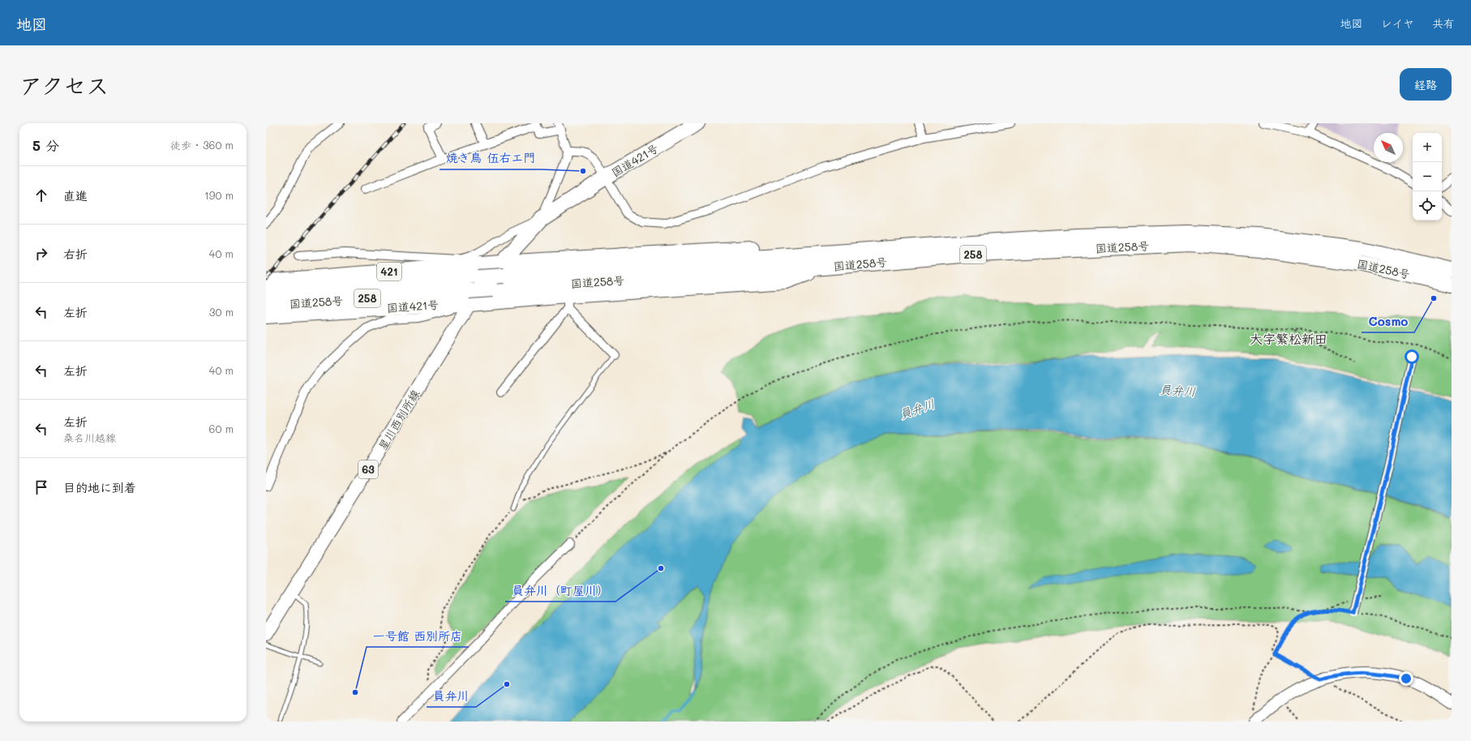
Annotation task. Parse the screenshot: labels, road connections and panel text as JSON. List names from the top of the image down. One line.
{"streets":{"highway":["国道421号","国道258号","258","421"],"main road":["星川西別所線","63"]},"crossings":[["国道421号","国道258号"],["国道421号","421"],["国道421号","星川西別所線"],["国道258号","421"],["国道258号","星川西別所線"]],"districts":["大字繁松新田"],"water":["員弁川"],"places":["焼き鳥 伍右エ門","Cosmo","員弁川（町屋川）","員弁川","一号館 西別所店"],"north":"top left","page":{"header":"地図","nav":["地図","レイヤ","共有"],"title":"アクセス","buttons":"経路","heading":["5 分","徒歩 · 360 m"],"map_buttons":["+","−"],"list":[["直進","190 m"],["右折","40 m"],["左折","30 m"],["左折","40 m"],["左折","桑名川越線","60 m"],"目的地に到着"]}}
